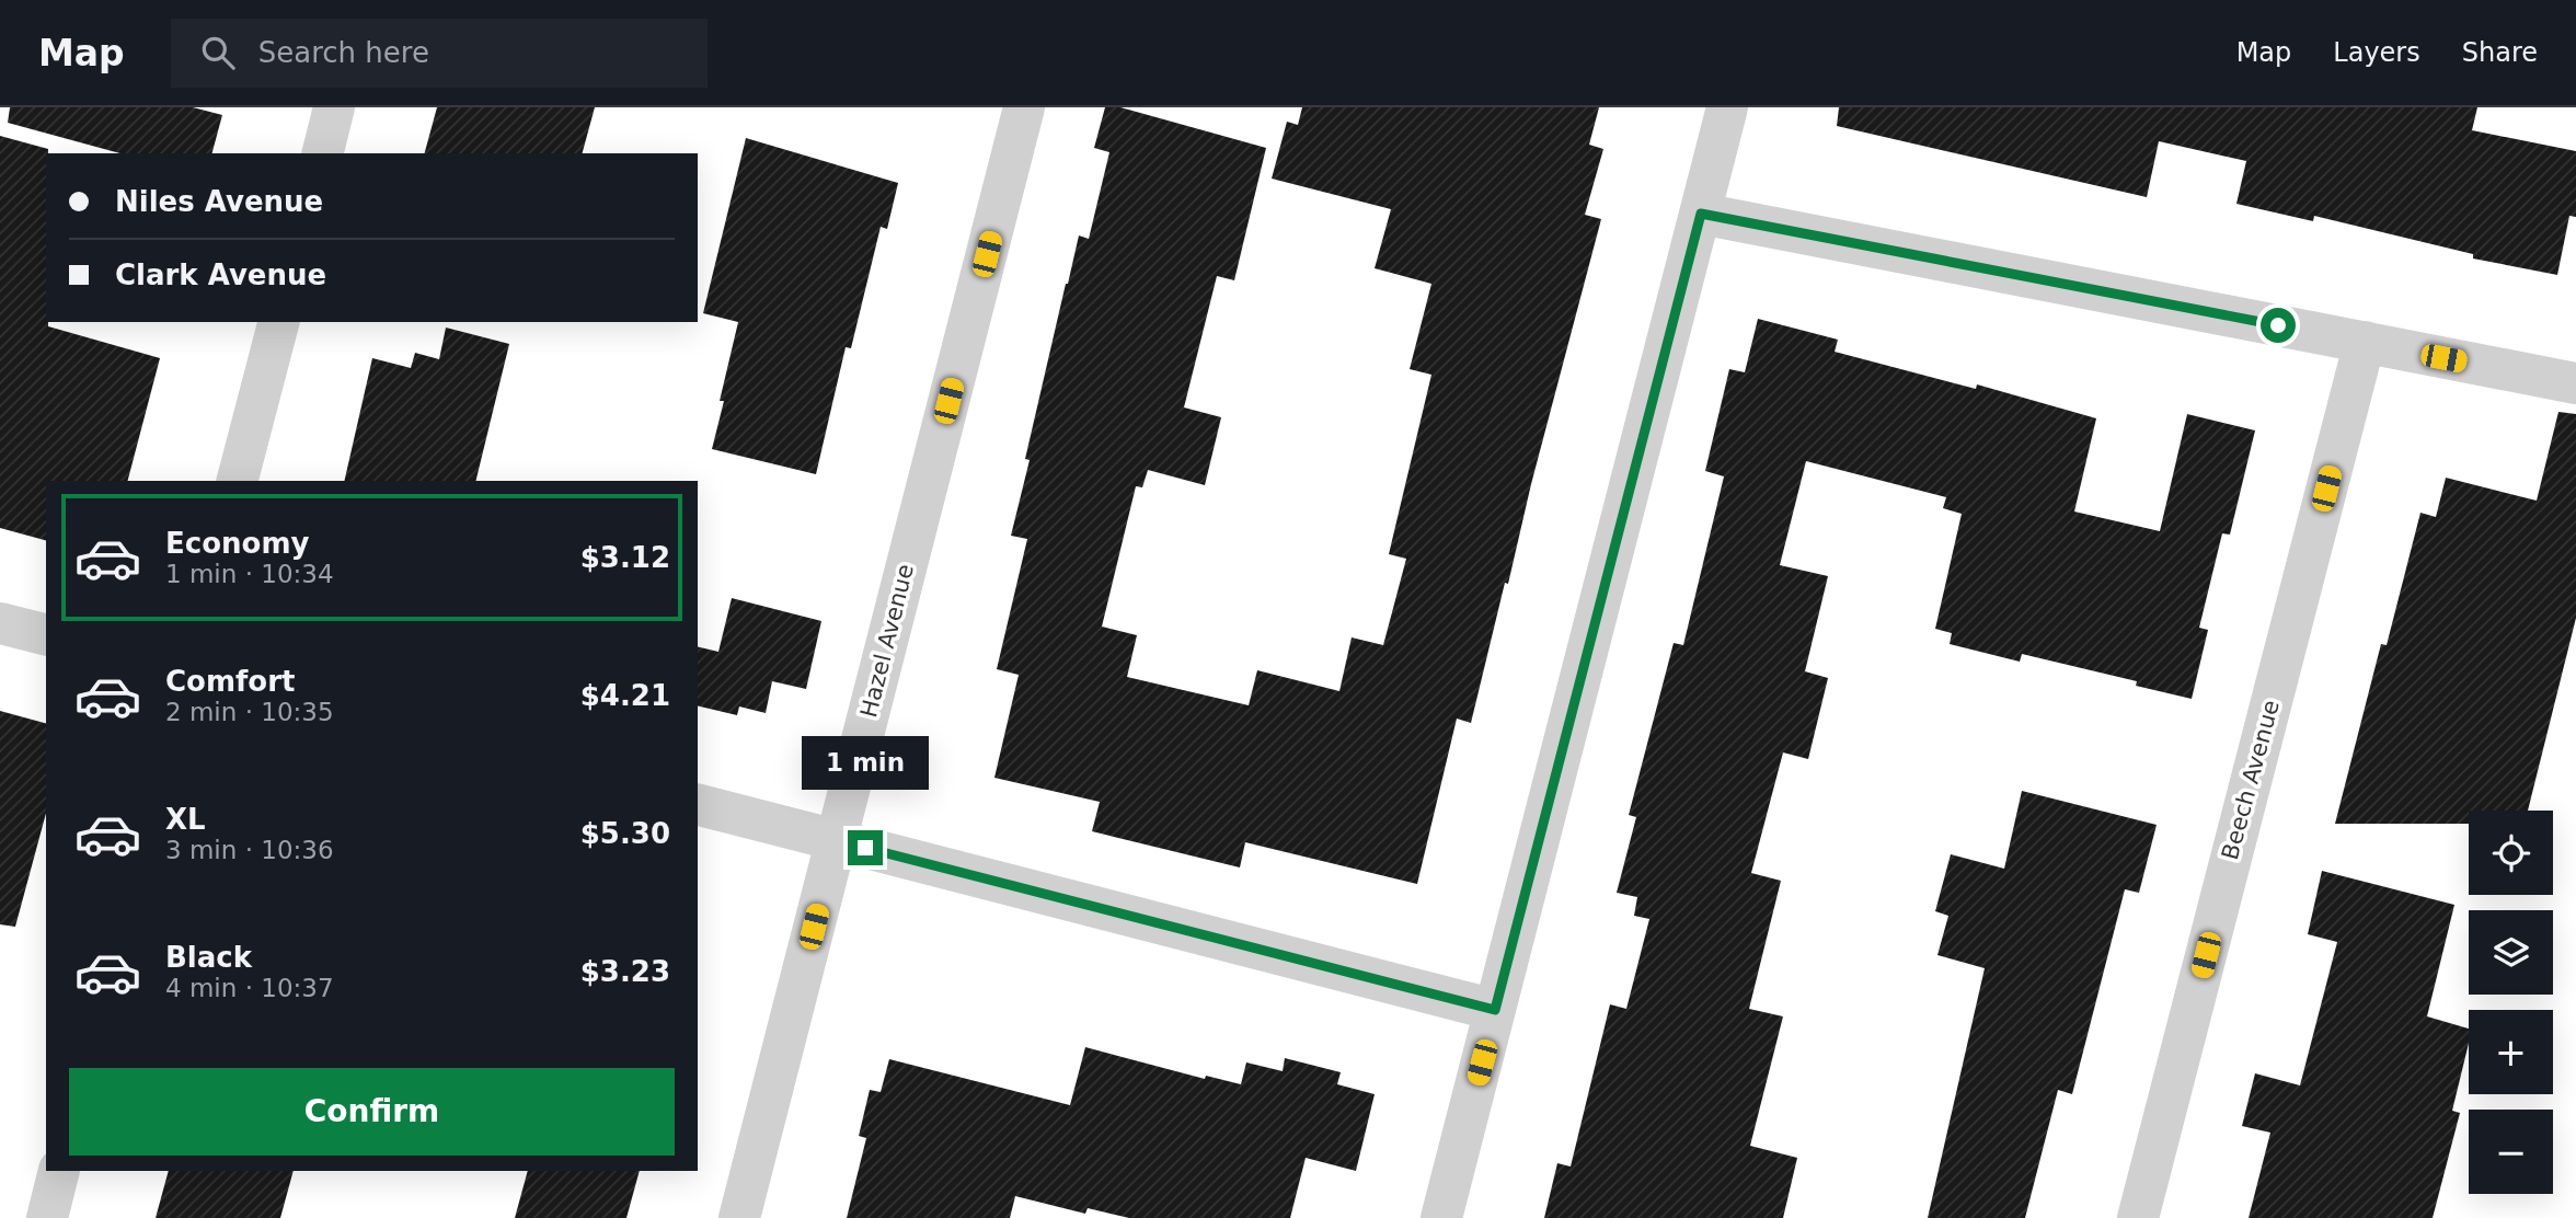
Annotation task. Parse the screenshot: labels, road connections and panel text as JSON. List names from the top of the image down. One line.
{"streets":{"street":["Hazel Avenue","Beech Avenue"]},"page":{"header":"Map","search":"Search here","nav":["Map","Layers","Share"],"banner":["Niles Avenue","Clark Avenue"],"list":[{"name":"Economy","note":"1 min · 10:34","value":"$3.12"},{"name":"Comfort","note":"2 min · 10:35","value":"$4.21"},{"name":"XL","note":"3 min · 10:36","value":"$5.30"},{"name":"Black","note":"4 min · 10:37","value":"$3.23"}],"bubble":"1 min","map_buttons":["+","−"],"buttons":"Confirm"}}
